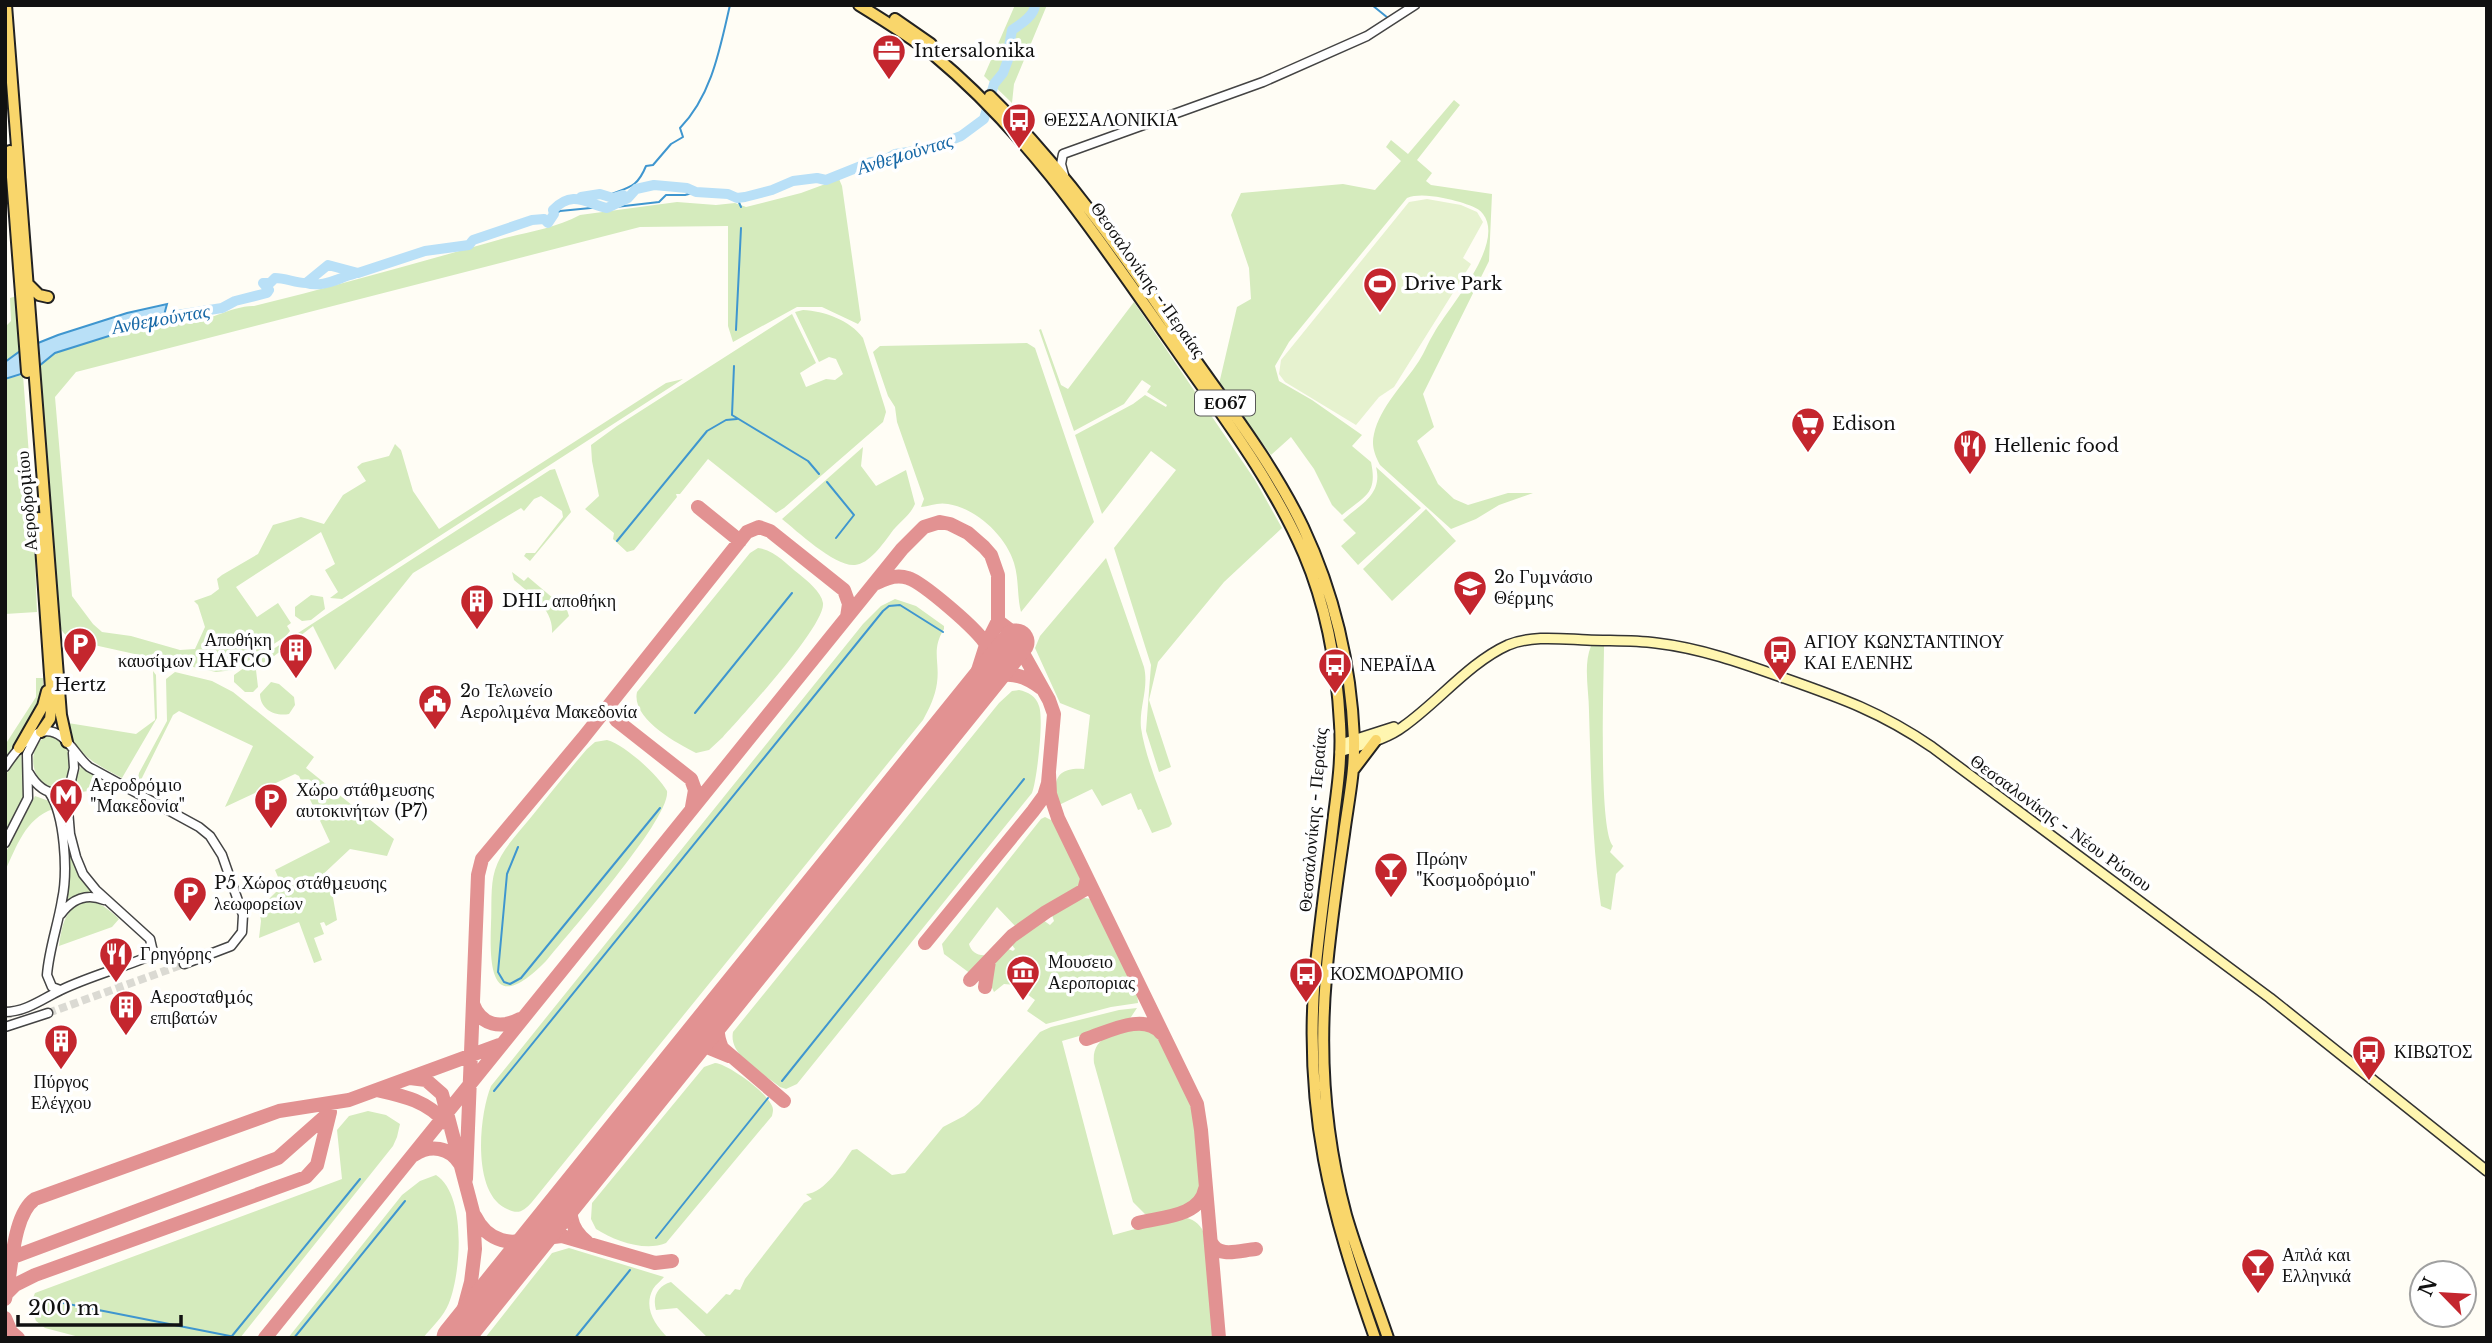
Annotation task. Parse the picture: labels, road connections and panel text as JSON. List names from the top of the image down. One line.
{"streets":{"main road":["Θεσσαλονίκης - Περαίας","ΕΟ67","Αεροδρομίου","Θεσσαλονίκης - Νέου Ρύσιου"]},"crossings":[["Θεσσαλονίκης - Περαίας","Θεσσαλονίκης - Νέου Ρύσιου"]],"water":["Ανθεμούντας"],"places":{"office":["Intersalonika"],"bus stop":["ΘΕΣΣΑΛΟΝΙΚΙΑ","ΑΓΙΟΥ ΚΩΝΣΤΑΝΤΙΝΟΥ ΚΑΙ ΕΛΕΝΗΣ","ΝΕΡΑΪΔΑ","ΚΟΣΜΟΔΡΟΜΙΟ","ΚΙΒΩΤΟΣ"],"sports":["Drive Park"],"supermarket":["Edison"],"restaurant":["Hellenic food","Γρηγόρης"],"school or university":["2ο Γυμνάσιο Θέρμης"],"building":["DHL αποθήκη","Αποθήκη καυσίμων HAFCO","Αεροσταθμός επιβατών","Πύργος Ελέγχου"],"parking":["Hertz","Χώρο στάθμευσης αυτοκινήτων (P7)","P5 Χώρος στάθμευσης λεωφορείων"],"public building":["2ο Τελωνείο Αερολιμένα Μακεδονία"],"metro station":["Αεροδρόμιο \"Μακεδονία\""],"bar":["Πρώην \"Κοσμοδρόμιο\"","Απλά και Ελληνικά"],"museum":["Μουσειο Αεροποριας"]},"scale_bar":"200 m","north":"top left"}
